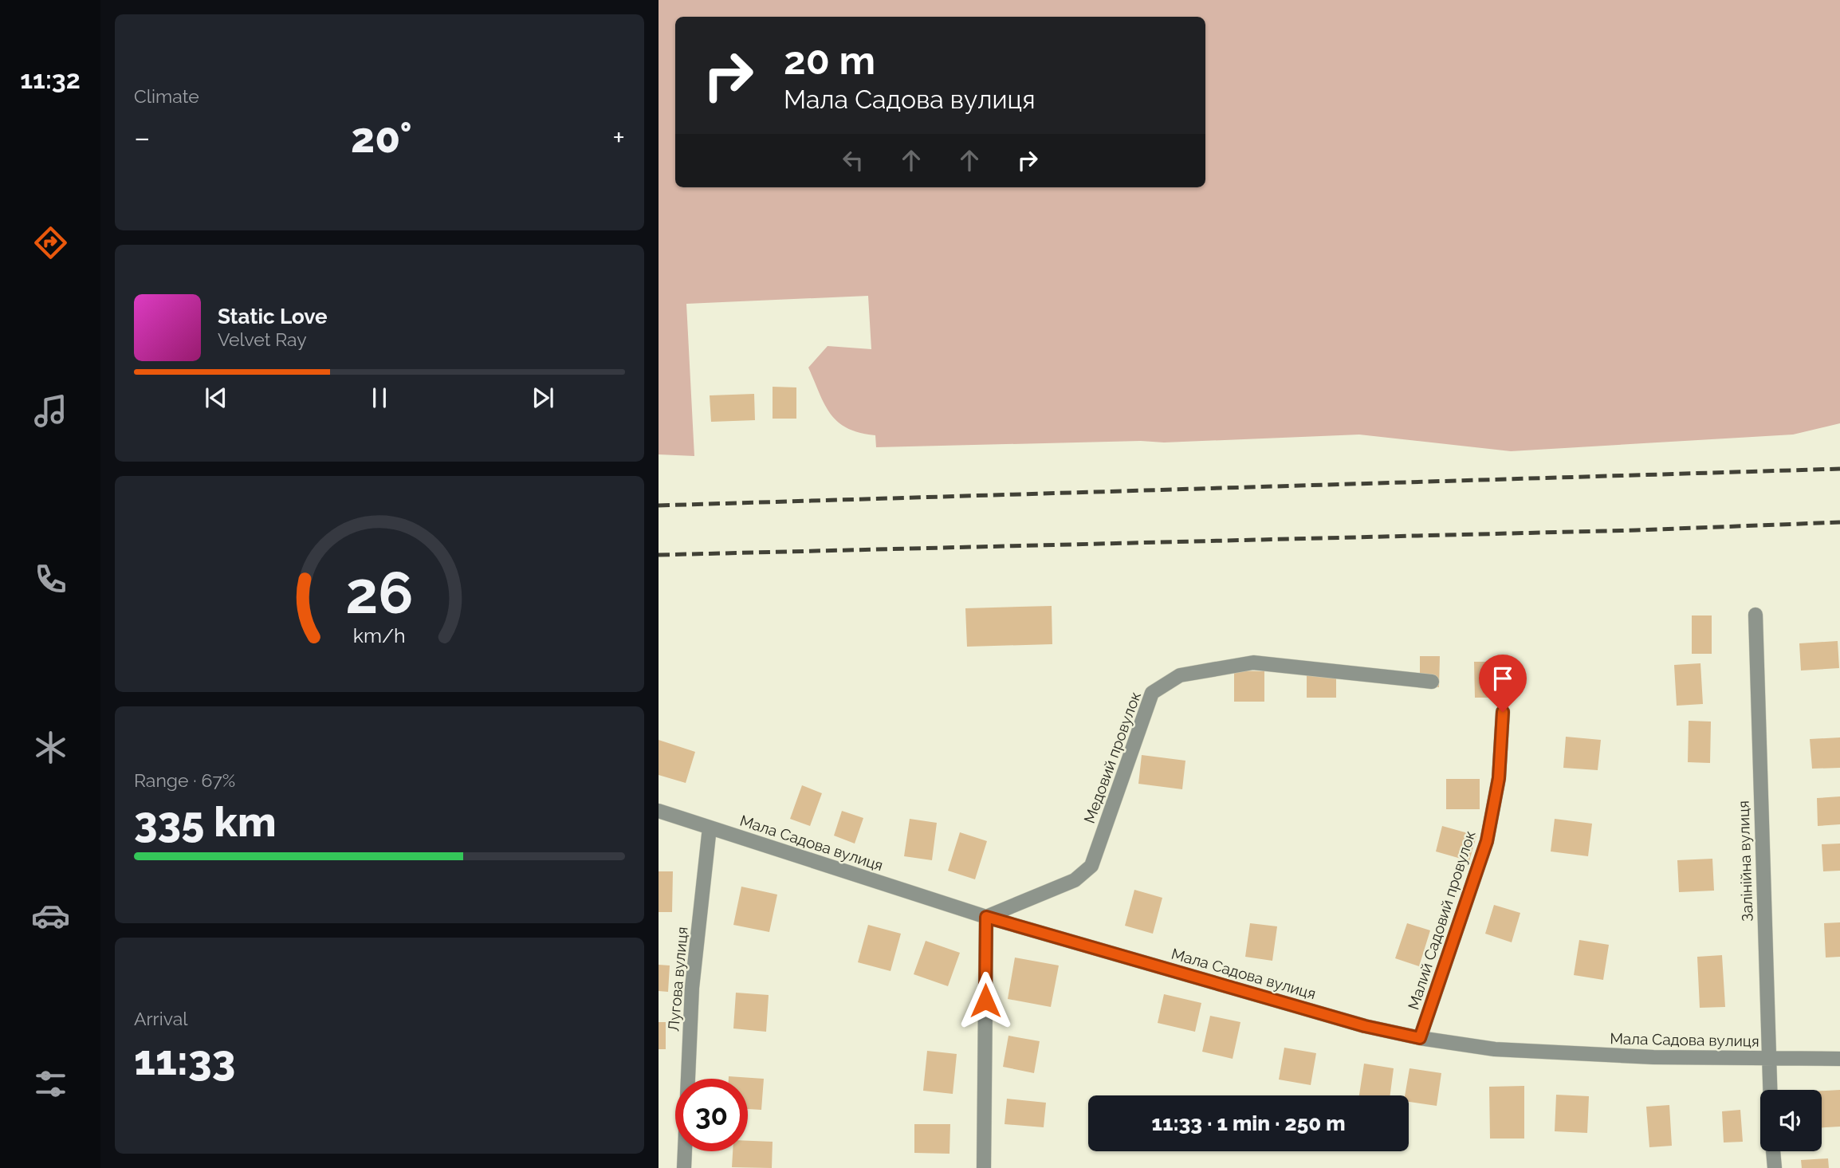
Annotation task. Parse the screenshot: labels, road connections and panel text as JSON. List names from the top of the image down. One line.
{"streets":{"street":["Медовий провулок","Мала Садова вулиця","Залінійна вулиця","Малий Садовий провулок","Лугова вулиця"]},"crossings":[["Медовий провулок","Мала Садова вулиця"],["Мала Садова вулиця","Залінійна вулиця"],["Мала Садова вулиця","Малий Садовий провулок"],["Мала Садова вулиця","Лугова вулиця"]],"page":{"tabs":"11:32","tile":["Climate",["Range · 67%","335 km"],["Arrival","11:33"]],"turn":["20 m","Мала Садова вулиця"],"heat":["−","20°","+"],"song":["Static Love","Velvet Ray"],"limit":"30","trip":"11:33 · 1 min · 250 m","gauge":["26","km/h"]}}
